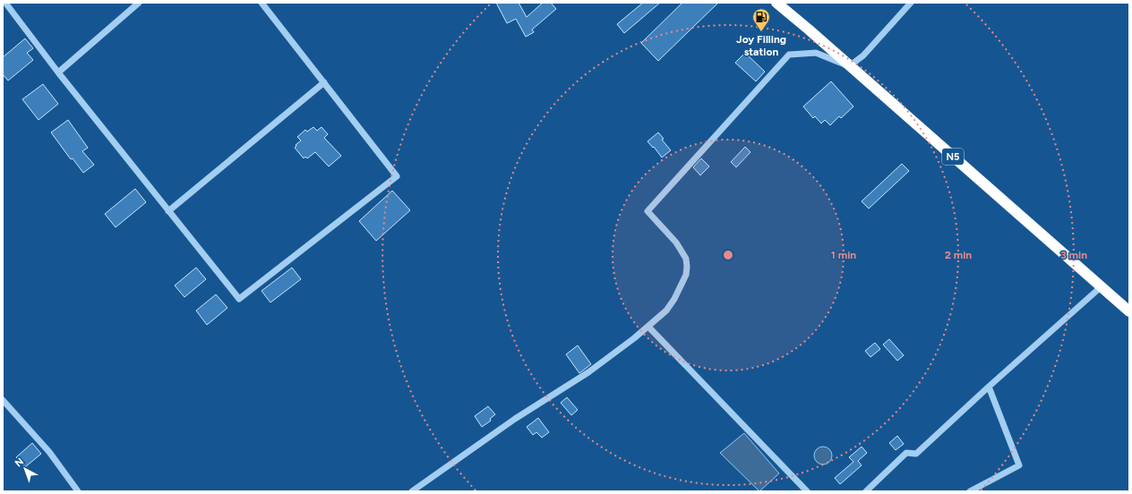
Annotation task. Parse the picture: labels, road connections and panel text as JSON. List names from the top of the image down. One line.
{"streets":{"highway":["N5"]},"places":{"fuel station":["Joy Filling station"]},"north":"top left","rings":["1 min","2 min","3 min"]}
